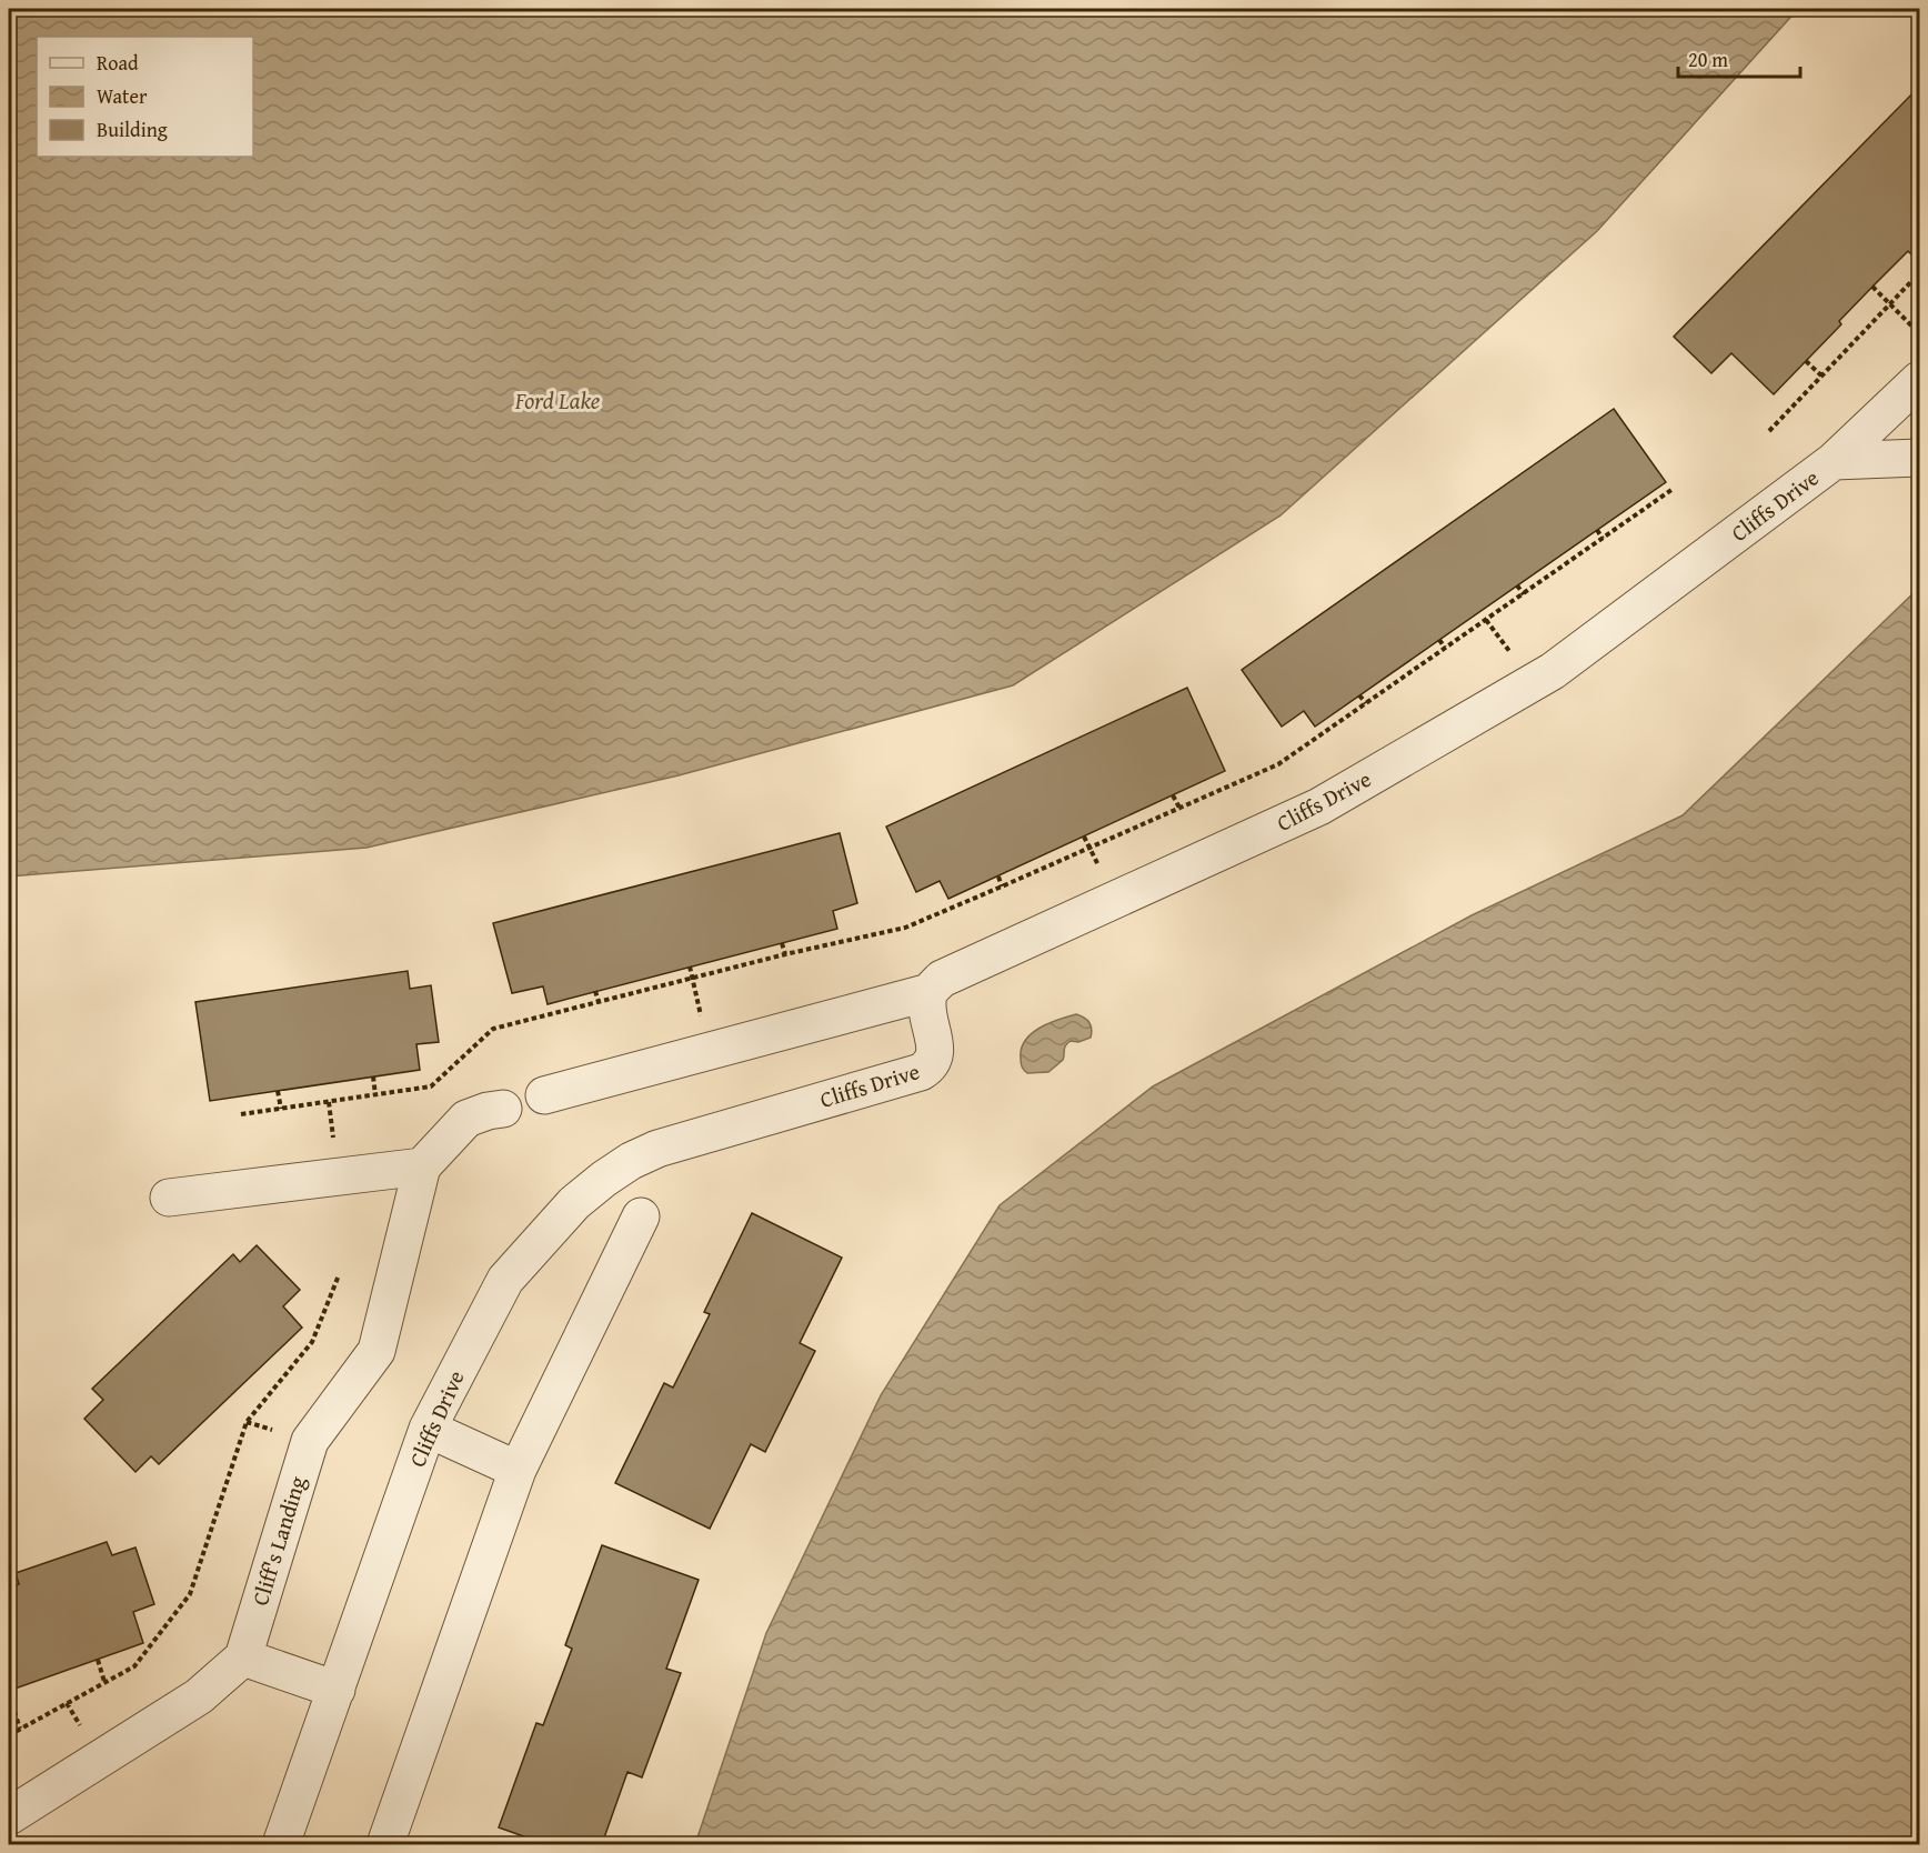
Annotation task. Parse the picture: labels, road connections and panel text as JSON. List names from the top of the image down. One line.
{"streets":{"street":["Cliffs Drive","Cliff's Landing"]},"water":["Ford Lake"],"legend":["Road","Water","Building"],"scale_bar":"20 m"}
